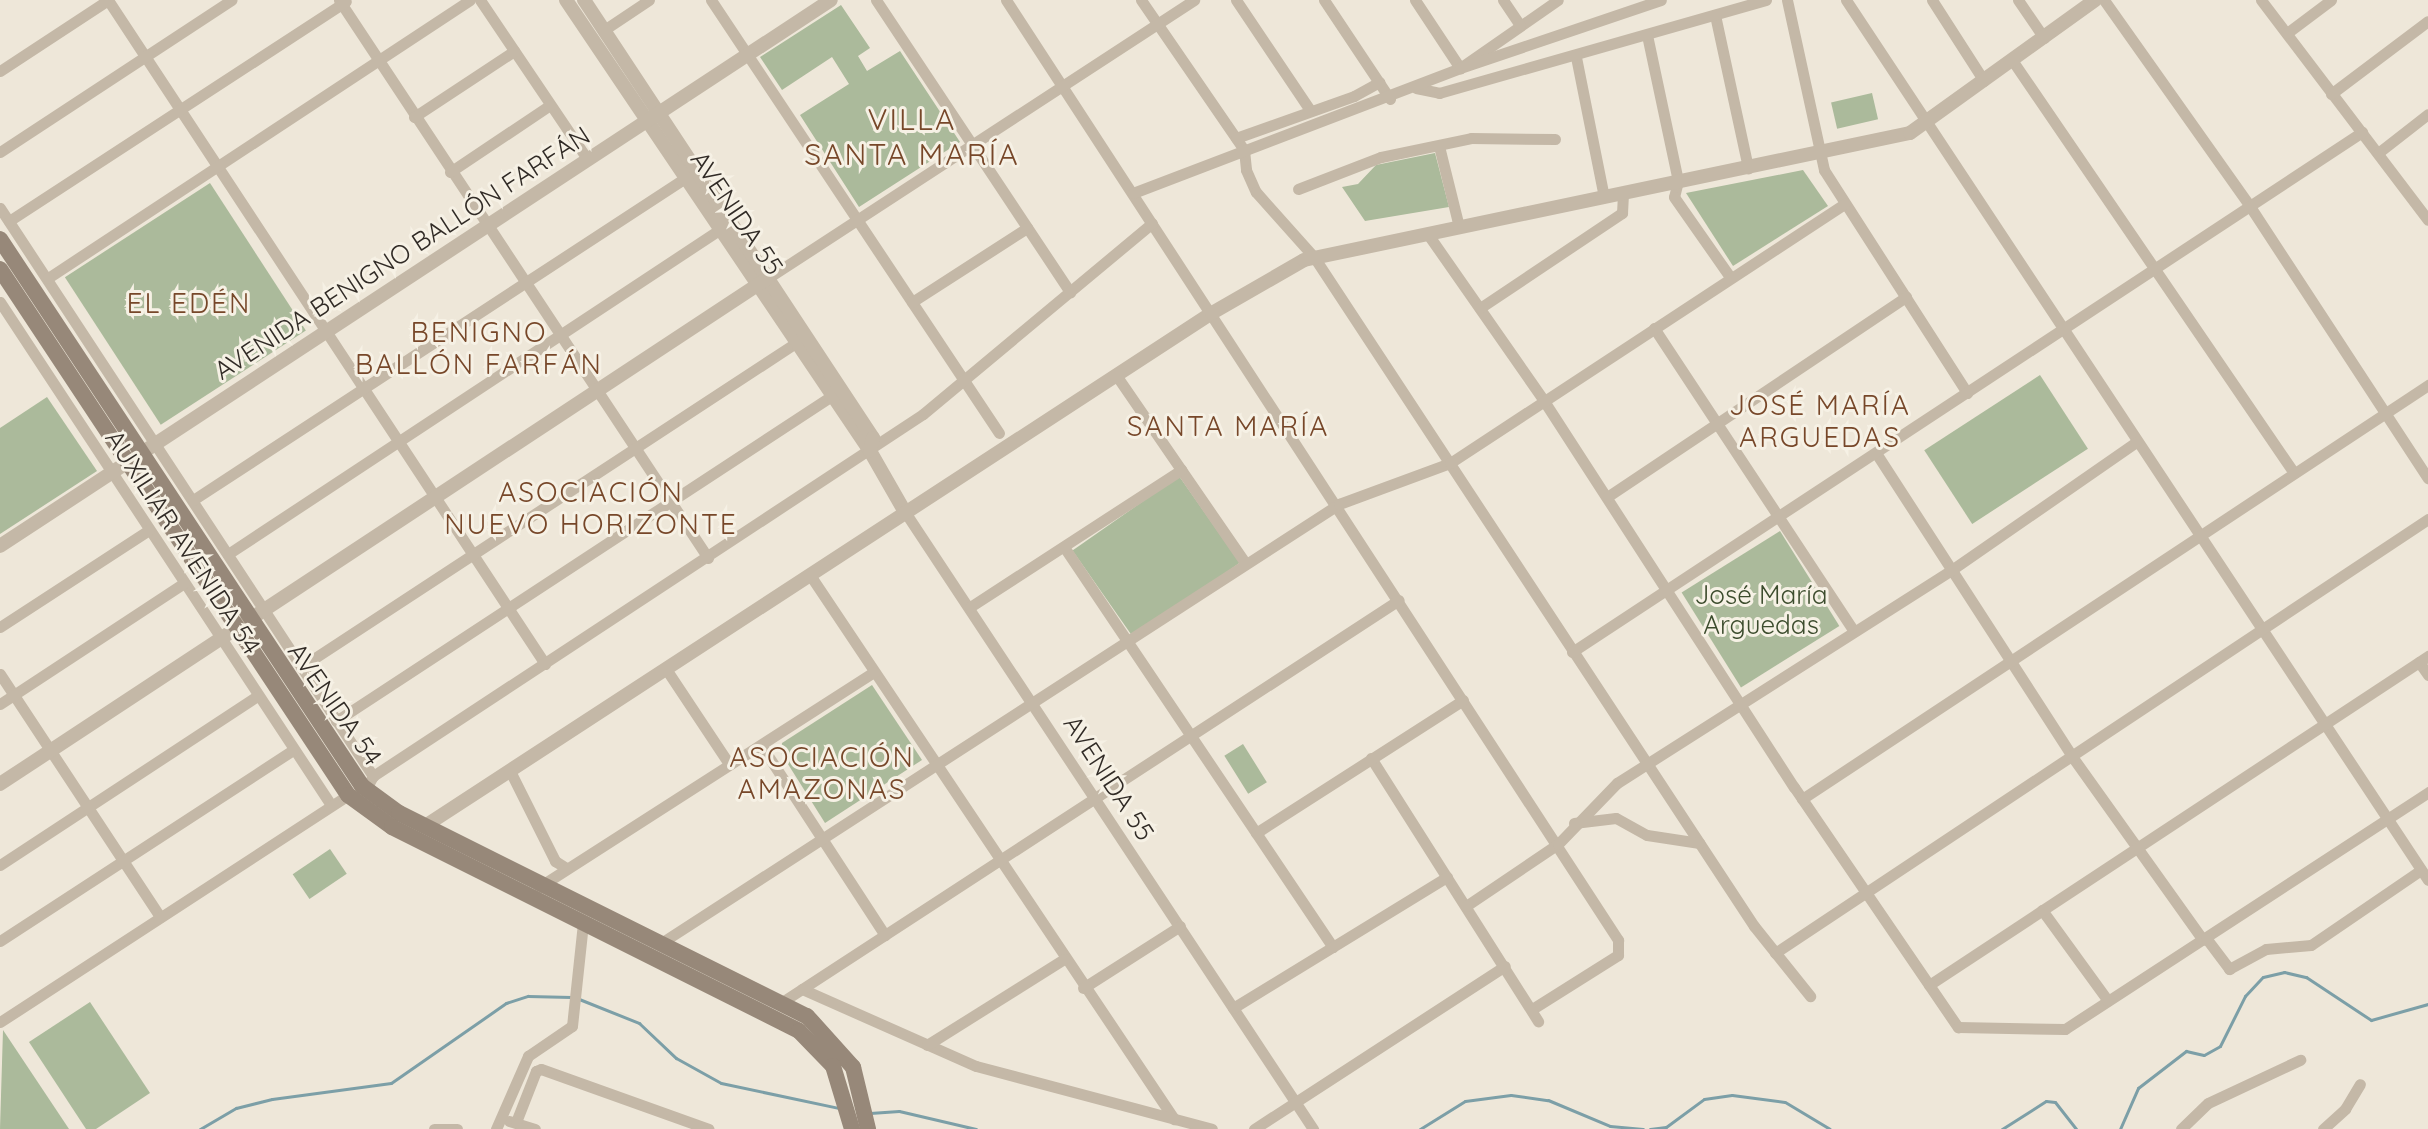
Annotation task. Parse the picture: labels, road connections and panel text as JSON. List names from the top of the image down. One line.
{"streets":{"main road":["AVENIDA 54"],"street":["AVENIDA 55","AVENIDA BENIGNO BALLÓN FARFÁN","AUXILIAR AVENIDA 54"]},"crossings":[["AVENIDA 55","AVENIDA BENIGNO BALLÓN FARFÁN"],["AVENIDA BENIGNO BALLÓN FARFÁN","AUXILIAR AVENIDA 54"],["AVENIDA BENIGNO BALLÓN FARFÁN","AVENIDA 54"]],"districts":["VILLA SANTA MARÍA","EL EDÉN","BENIGNO BALLÓN FARFÁN","JOSÉ MARÍA ARGUEDAS","SANTA MARÍA","ASOCIACIÓN NUEVO HORIZONTE","ASOCIACIÓN AMAZONAS"],"parks":["José María Arguedas"]}
